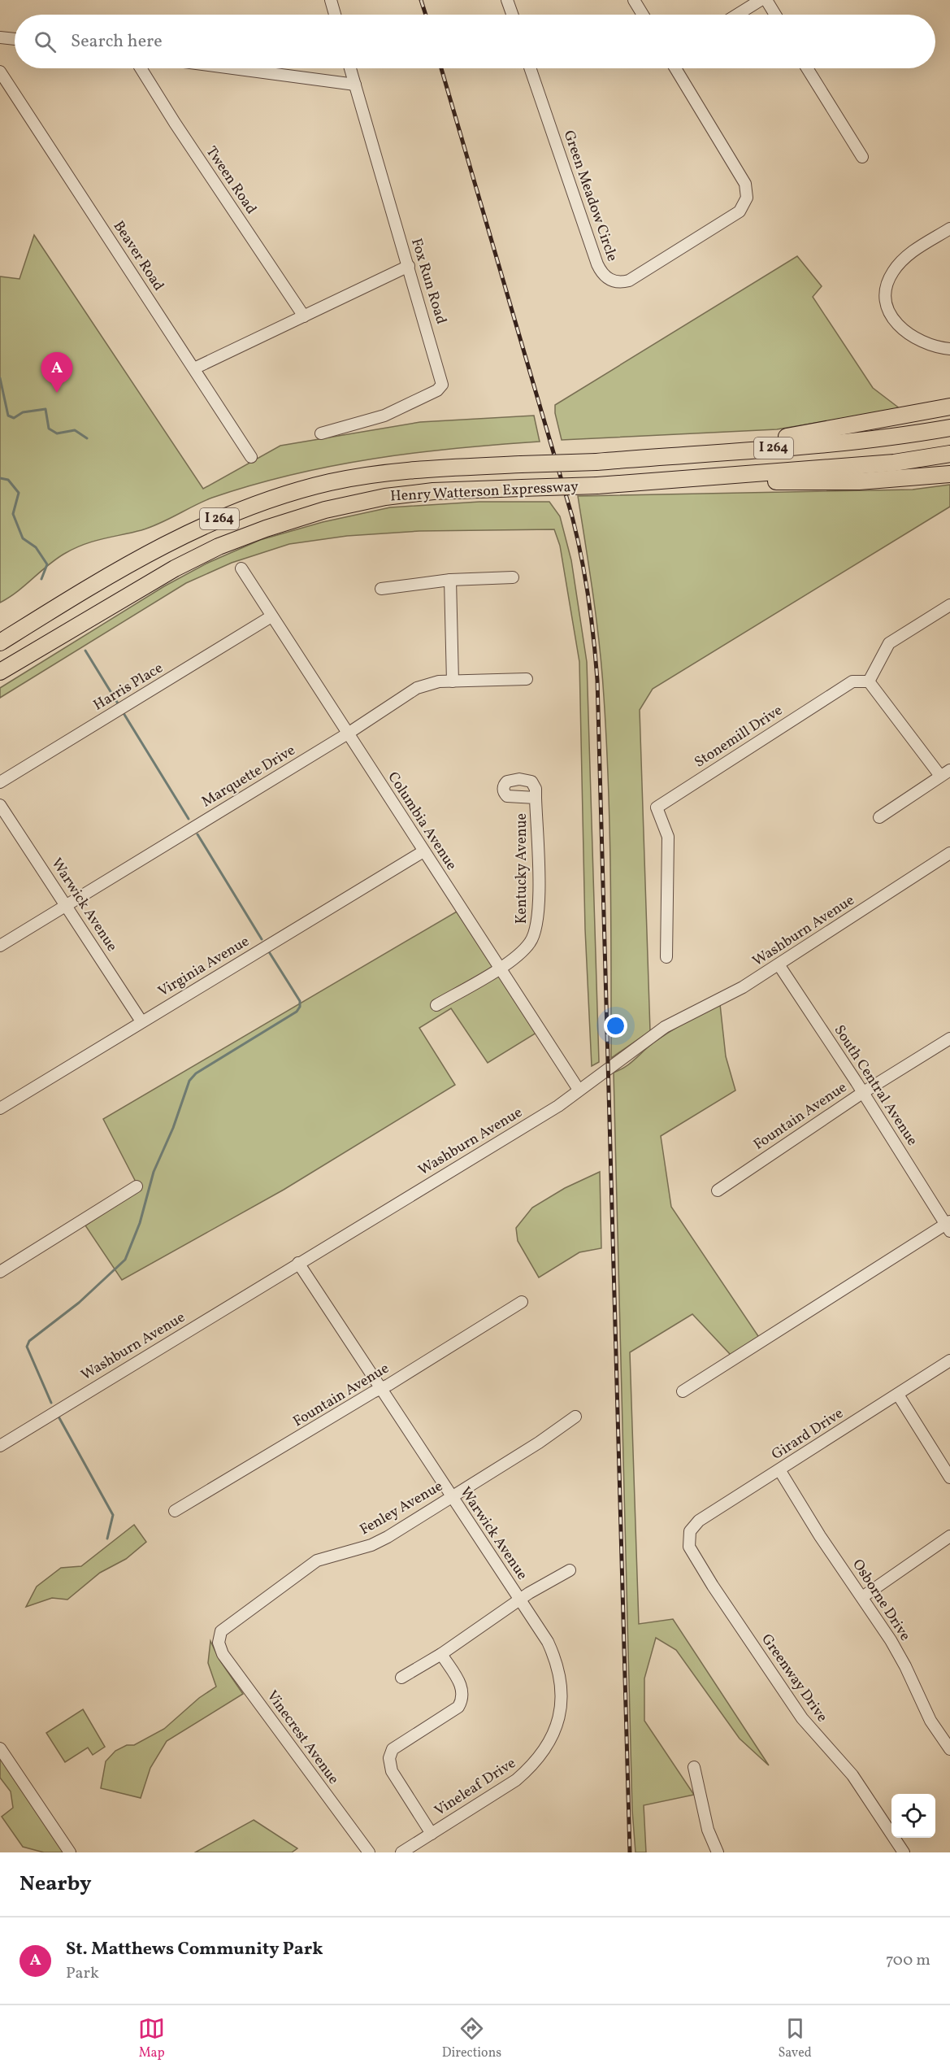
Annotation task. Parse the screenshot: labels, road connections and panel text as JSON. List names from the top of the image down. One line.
{"streets":{"highway":["I 264","Henry Watterson Expressway"],"street":["Tween Road","Green Meadow Circle","Beaver Road","Fox Run Road","Harris Place","Stonemill Drive","Marquette Drive","Columbia Avenue","Kentucky Avenue","Warwick Avenue","Washburn Avenue","Virginia Avenue","South Central Avenue","Fountain Avenue","Girard Drive","Fenley Avenue","Osborne Drive","Greenway Drive","Vinecrest Avenue","Vineleaf Drive"]},"crossings":[["Harris Place","Columbia Avenue"],["Marquette Drive","Columbia Avenue"],["Marquette Drive","Warwick Avenue"],["Columbia Avenue","Kentucky Avenue"],["Columbia Avenue","Washburn Avenue"],["Columbia Avenue","Virginia Avenue"],["Warwick Avenue","Washburn Avenue"],["Warwick Avenue","Virginia Avenue"],["Warwick Avenue","Fountain Avenue"],["Warwick Avenue","Fenley Avenue"],["Warwick Avenue","Vineleaf Drive"],["Washburn Avenue","South Central Avenue"],["South Central Avenue","Fountain Avenue"],["Girard Drive","Osborne Drive"],["Girard Drive","Greenway Drive"],["Fenley Avenue","Vinecrest Avenue"]],"page":{"search":"Search here","pins":"A","heading":"Nearby","list":[{"mark":"A","name":"St. Matthews Community Park","note":"Park","value":"700 m"}],"nav":["Map","Directions","Saved"]}}
